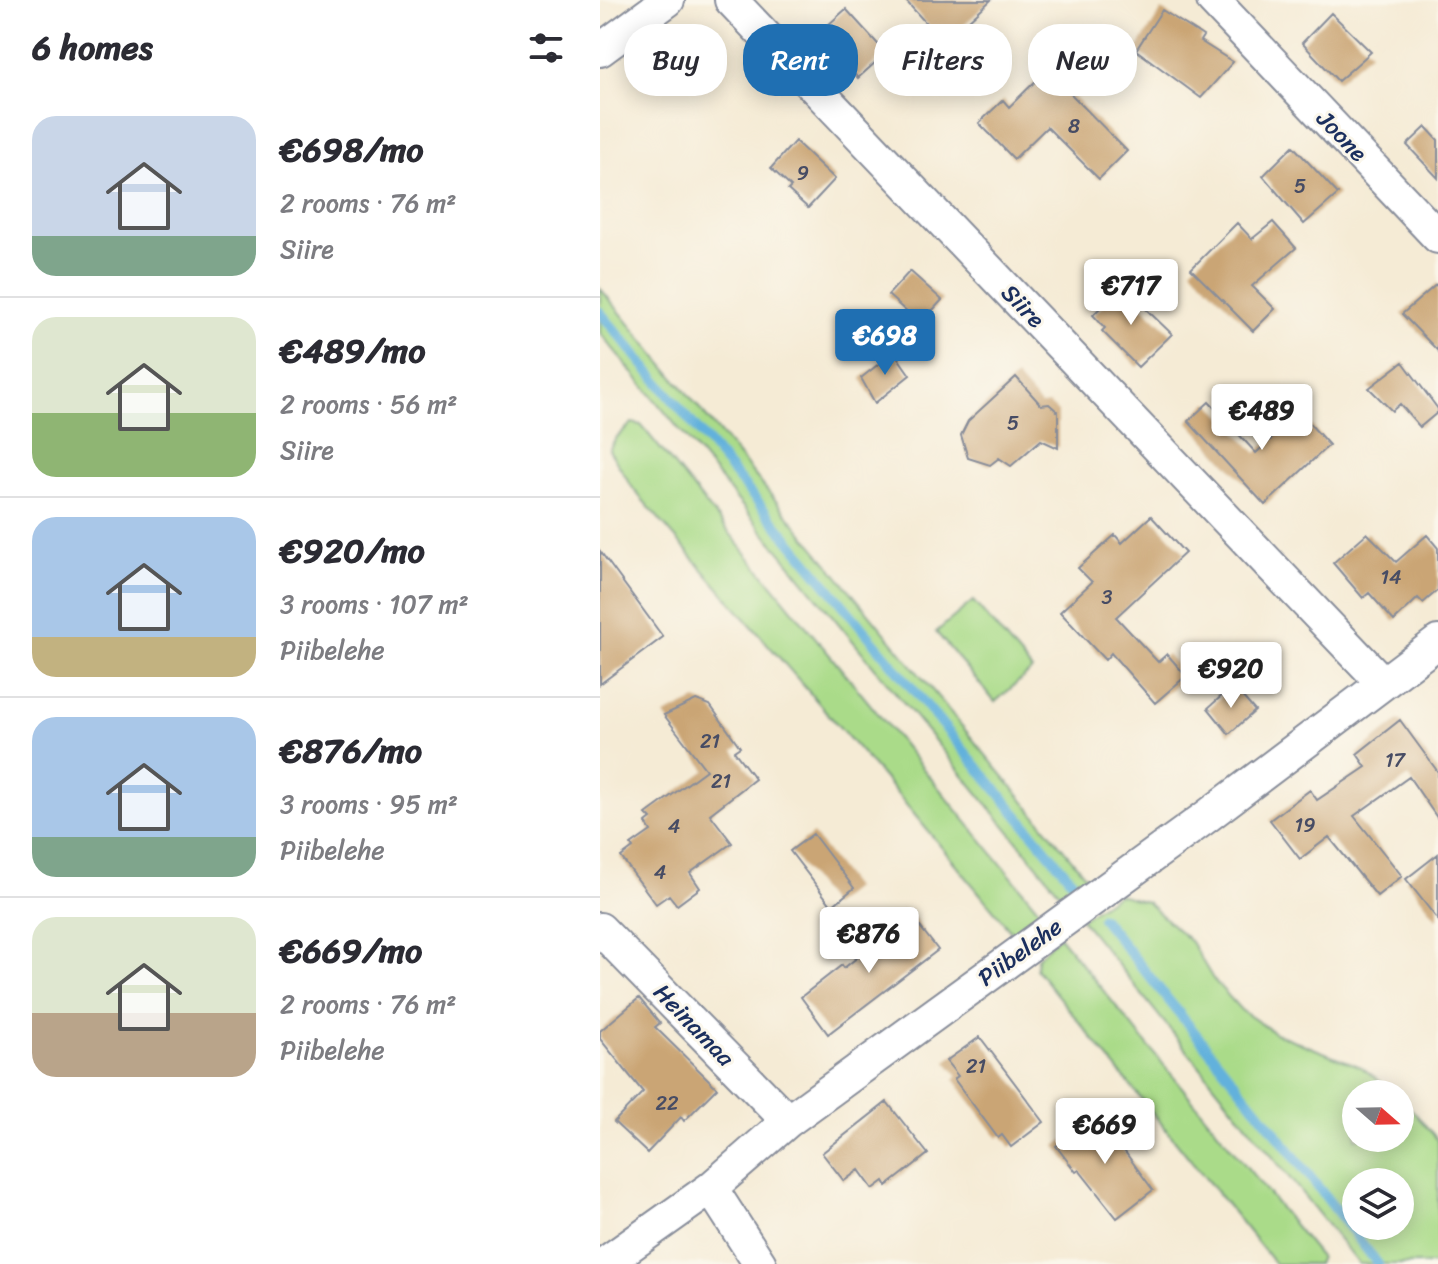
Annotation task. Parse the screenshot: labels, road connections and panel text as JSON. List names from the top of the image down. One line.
{"streets":{"street":["Joone","Siire","Piibelehe","Heinamaa"]},"crossings":[["Siire","Piibelehe"],["Piibelehe","Heinamaa"]],"house_numbers":["8","9","5","5","14","3","21","17","21","19","4","4","21","22"],"north":"right","page":{"heading":"6 homes","chip":["Buy","Rent","Filters","New"],"list":[{"name":"€698/mo","note":"2 rooms · 76 m² · Siire"},{"name":"€489/mo","note":"2 rooms · 56 m² · Siire"},{"name":"€920/mo","note":"3 rooms · 107 m² · Piibelehe"},{"name":"€876/mo","note":"3 rooms · 95 m² · Piibelehe"},{"name":"€669/mo","note":"2 rooms · 76 m² · Piibelehe"}],"price":["€717","€698","€489","€920","€876","€669"]}}
